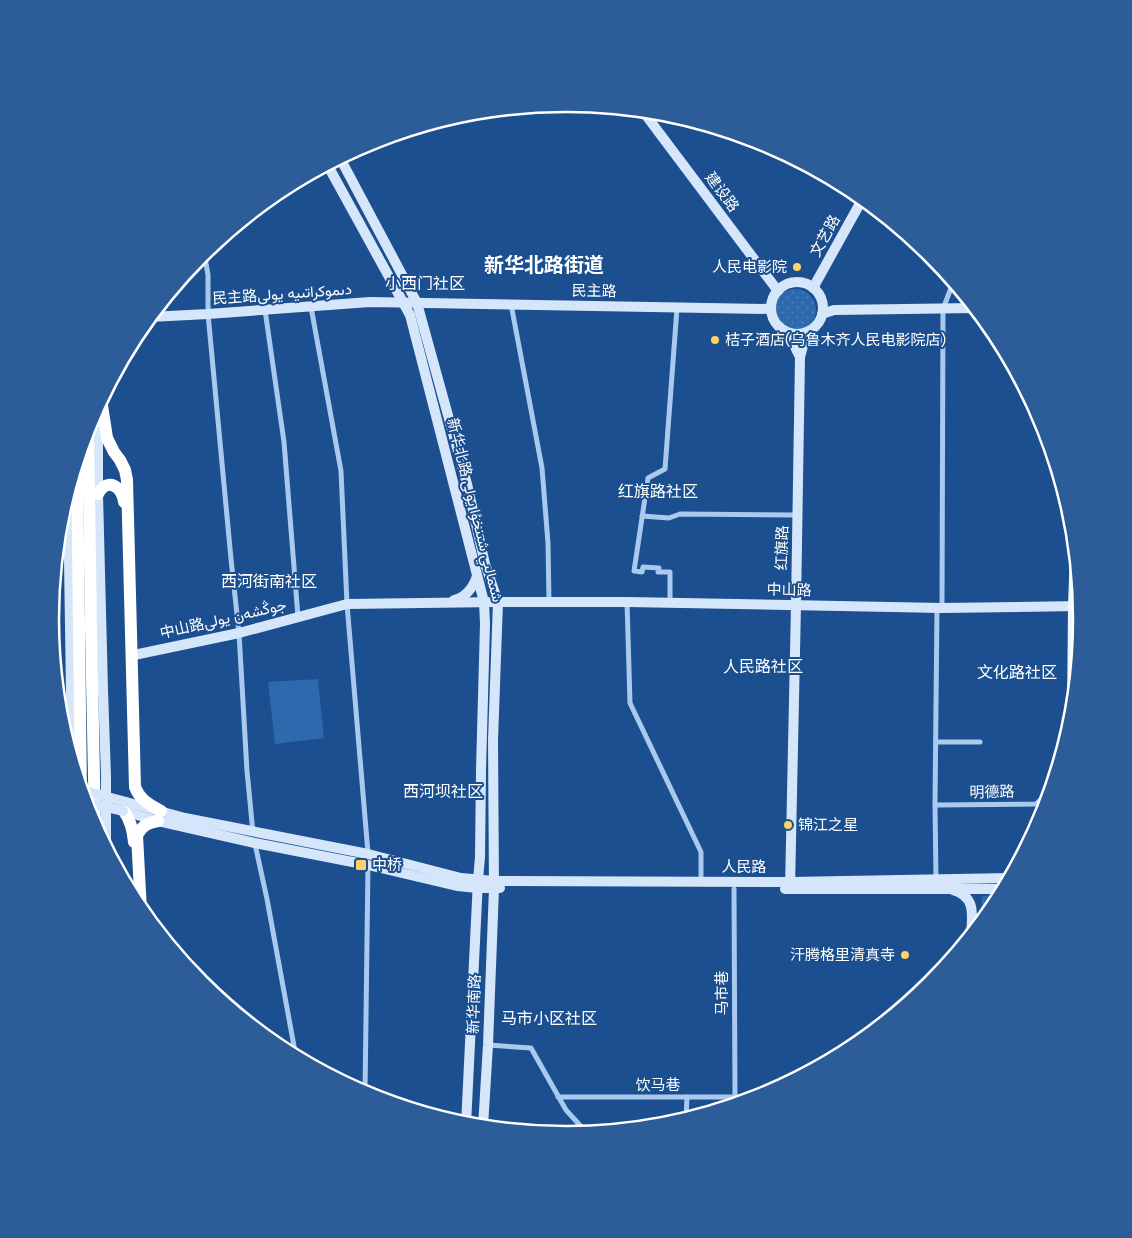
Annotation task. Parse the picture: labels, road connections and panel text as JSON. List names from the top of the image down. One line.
{"streets":{"main road":["建设路","文艺路","民主路","民主路دىموكراتىيە يولى","新华北路 شىمالىي شىنخۇا يولى","红旗路","中山路","中山路جوڭشەن يولى","人民路","新华南路"],"street":["明德路","马市巷","饮马巷"]},"crossings":[["建设路","文艺路"],["建设路","民主路"],["文艺路","民主路"],["民主路","民主路دىموكراتىيە يولى"],["民主路","新华北路 شىمالىي شىنخۇا يولى"],["民主路دىموكراتىيە يولى","新华北路 شىمالىي شىنخۇا يولى"],["新华北路 شىمالىي شىنخۇا يولى","中山路"],["新华北路 شىمالىي شىنخۇا يولى","中山路جوڭشەن يولى"],["新华北路 شىمالىي شىنخۇا يولى","人民路"],["新华北路 شىمالىي شىنخۇا يولى","新华南路"],["红旗路","中山路"],["红旗路","人民路"],["中山路","中山路جوڭشەن يولى"],["人民路","马市巷"],["人民路","新华南路"],["马市巷","饮马巷"]],"districts":["新华北路街道","小西门社区","红旗路社区","西河街南社区","人民路社区","文化路社区","西河坝社区","马市小区社区"],"places":{"other":["人民电影院","桔子酒店(乌鲁木齐人民电影院店)","锦江之星","汗腾格里清真寺"],"transit":["中桥"]}}
